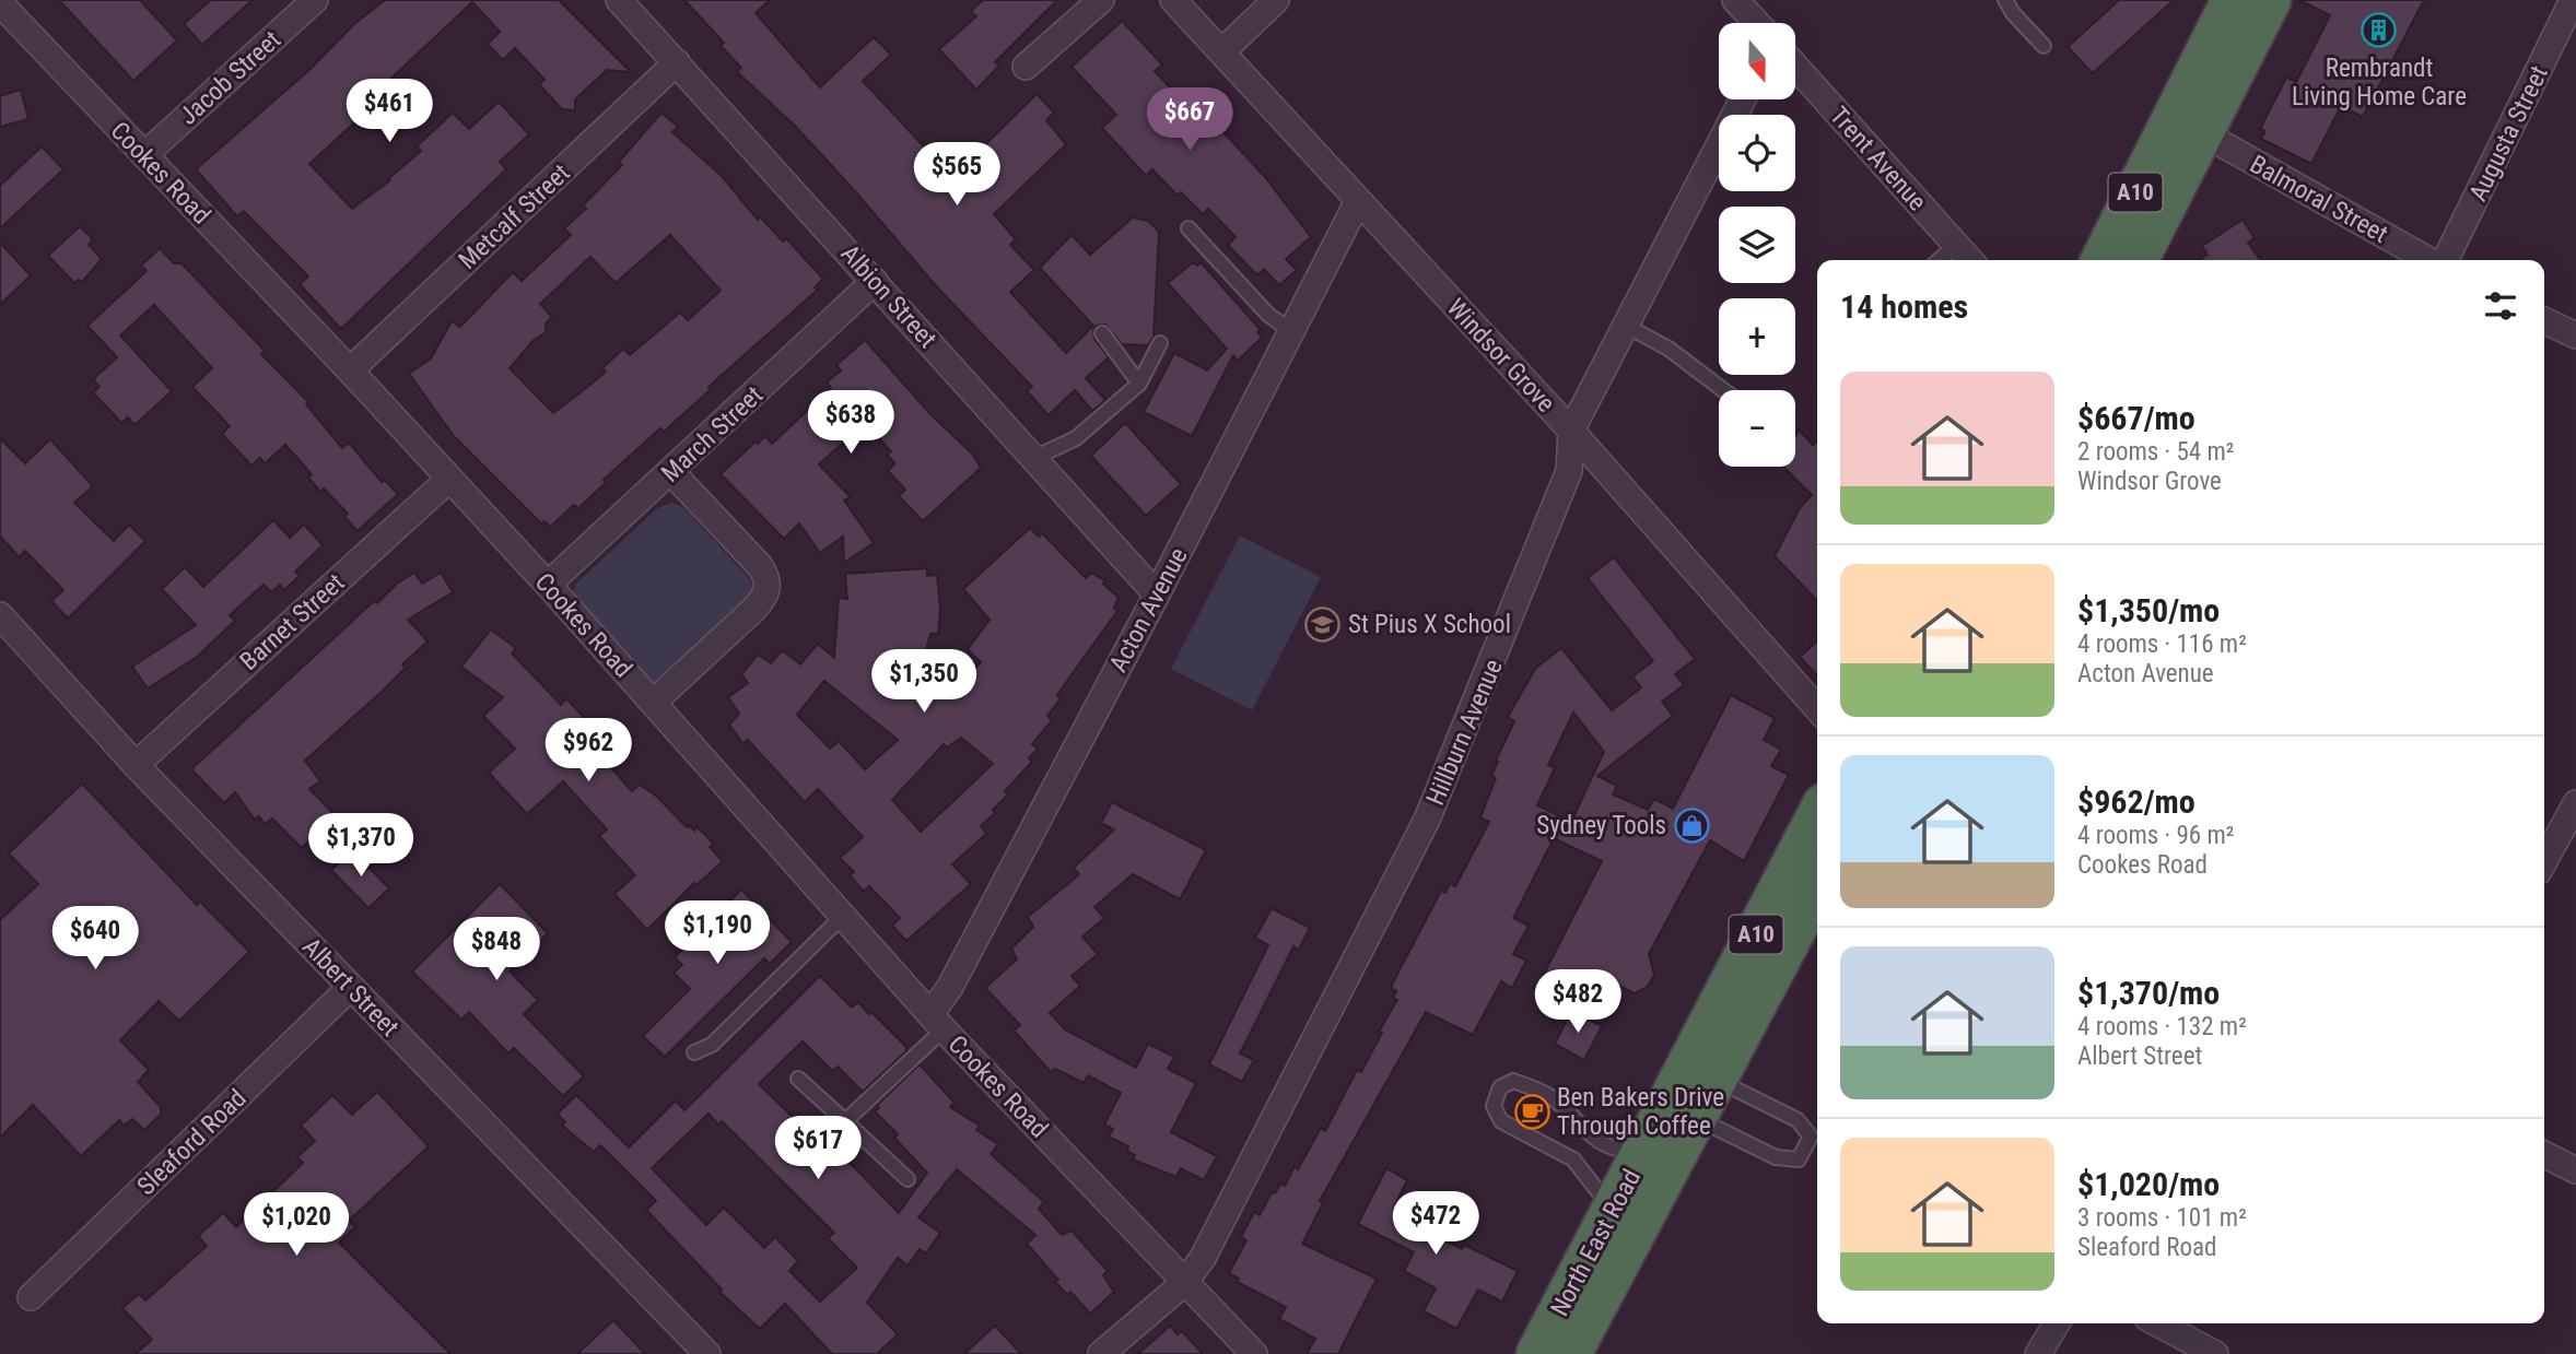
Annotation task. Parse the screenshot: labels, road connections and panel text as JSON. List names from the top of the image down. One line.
{"streets":{"highway":["A10","North East Road"],"street":["Jacob Street","Augusta Street","Trent Avenue","Cookes Road","Balmoral Street","Metcalf Street","Albion Street","Windsor Grove","March Street","Acton Avenue","Barnet Street","Hillburn Avenue","Albert Street","Sleaford Road"]},"crossings":[["Jacob Street","Cookes Road"],["Cookes Road","Metcalf Street"],["Cookes Road","March Street"],["Cookes Road","Acton Avenue"],["Cookes Road","Barnet Street"],["Cookes Road","Hillburn Avenue"],["A10","Balmoral Street"],["Metcalf Street","Albion Street"],["Albion Street","March Street"],["Albion Street","Acton Avenue"],["Windsor Grove","Acton Avenue"],["Windsor Grove","Hillburn Avenue"],["Barnet Street","Albert Street"],["Albert Street","Sleaford Road"]],"places":{"building":["Rembrandt Living Home Care"],"school or university":["St Pius X School"],"shop":["Sydney Tools"],"cafe":["Ben Bakers Drive Through Coffee"]},"north":"bottom","page":{"map_buttons":["+","−"],"price":["$461","$667","$565","$638","$1,350","$962","$1,370","$1,190","$640","$848","$482","$617","$472","$1,020"],"heading":"14 homes","list":[{"name":"$667/mo","note":"2 rooms · 54 m² · Windsor Grove"},{"name":"$1,350/mo","note":"4 rooms · 116 m² · Acton Avenue"},{"name":"$962/mo","note":"4 rooms · 96 m² · Cookes Road"},{"name":"$1,370/mo","note":"4 rooms · 132 m² · Albert Street"},{"name":"$1,020/mo","note":"3 rooms · 101 m² · Sleaford Road"}]}}
